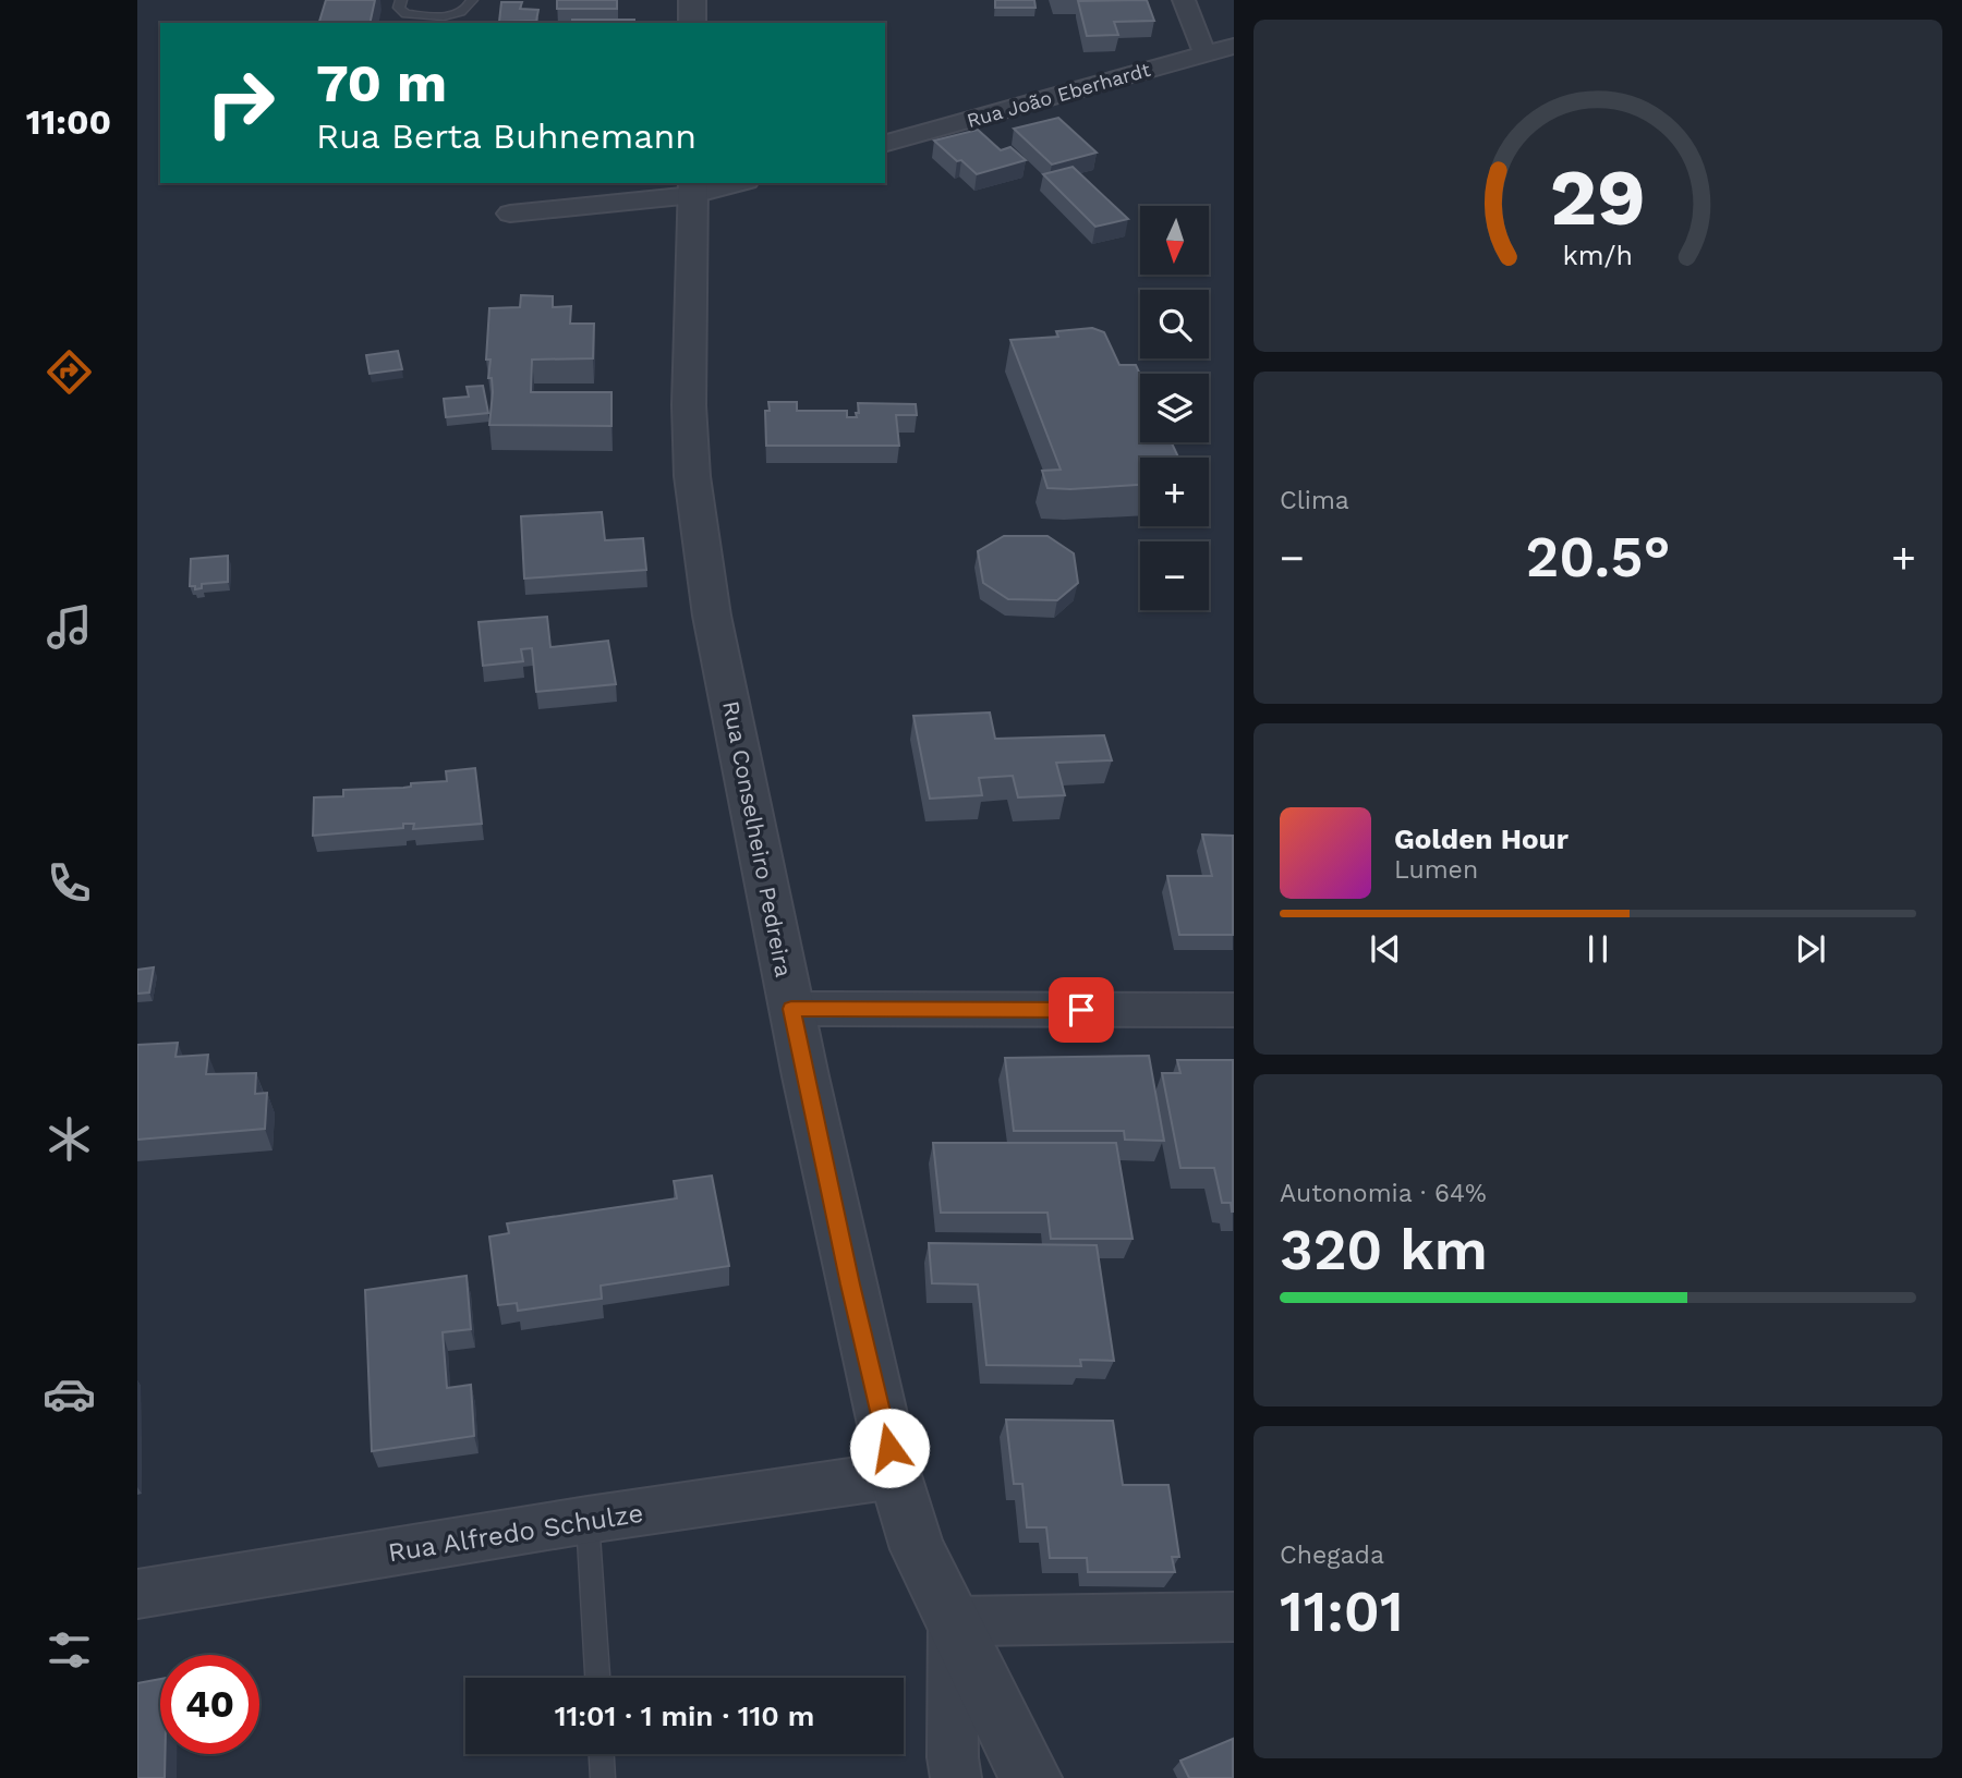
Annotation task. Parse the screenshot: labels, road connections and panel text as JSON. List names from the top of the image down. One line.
{"streets":{"street":["Rua João Eberhardt","Rua Conselheiro Pedreira","Rua Alfredo Schulze"]},"crossings":[["Rua Conselheiro Pedreira","Rua Alfredo Schulze"]],"north":"bottom","page":{"tabs":"11:00","turn":["70 m","Rua Berta Buhnemann"],"map_buttons":["+","−"],"tile":["Clima",["Autonomia · 64%","320 km"],["Chegada","11:01"]],"heat":["−","20.5°","+"],"song":["Golden Hour","Lumen"],"limit":"40","trip":"11:01 · 1 min · 110 m","gauge":["29","km/h"]}}
